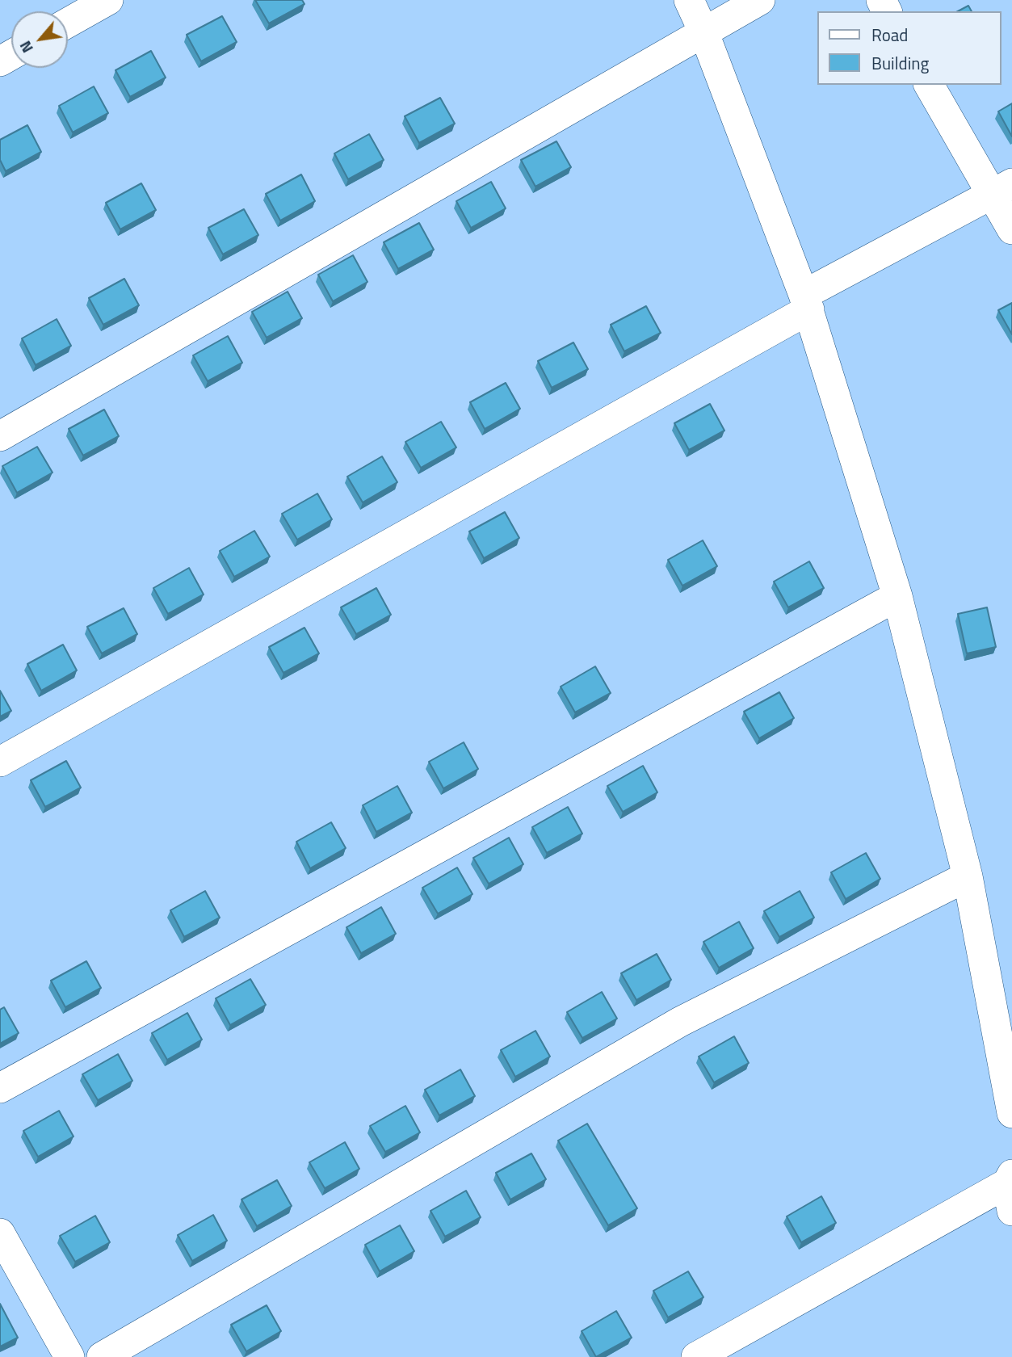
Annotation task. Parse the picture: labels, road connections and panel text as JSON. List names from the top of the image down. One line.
{"legend":["Road","Building"],"north":"bottom left"}
